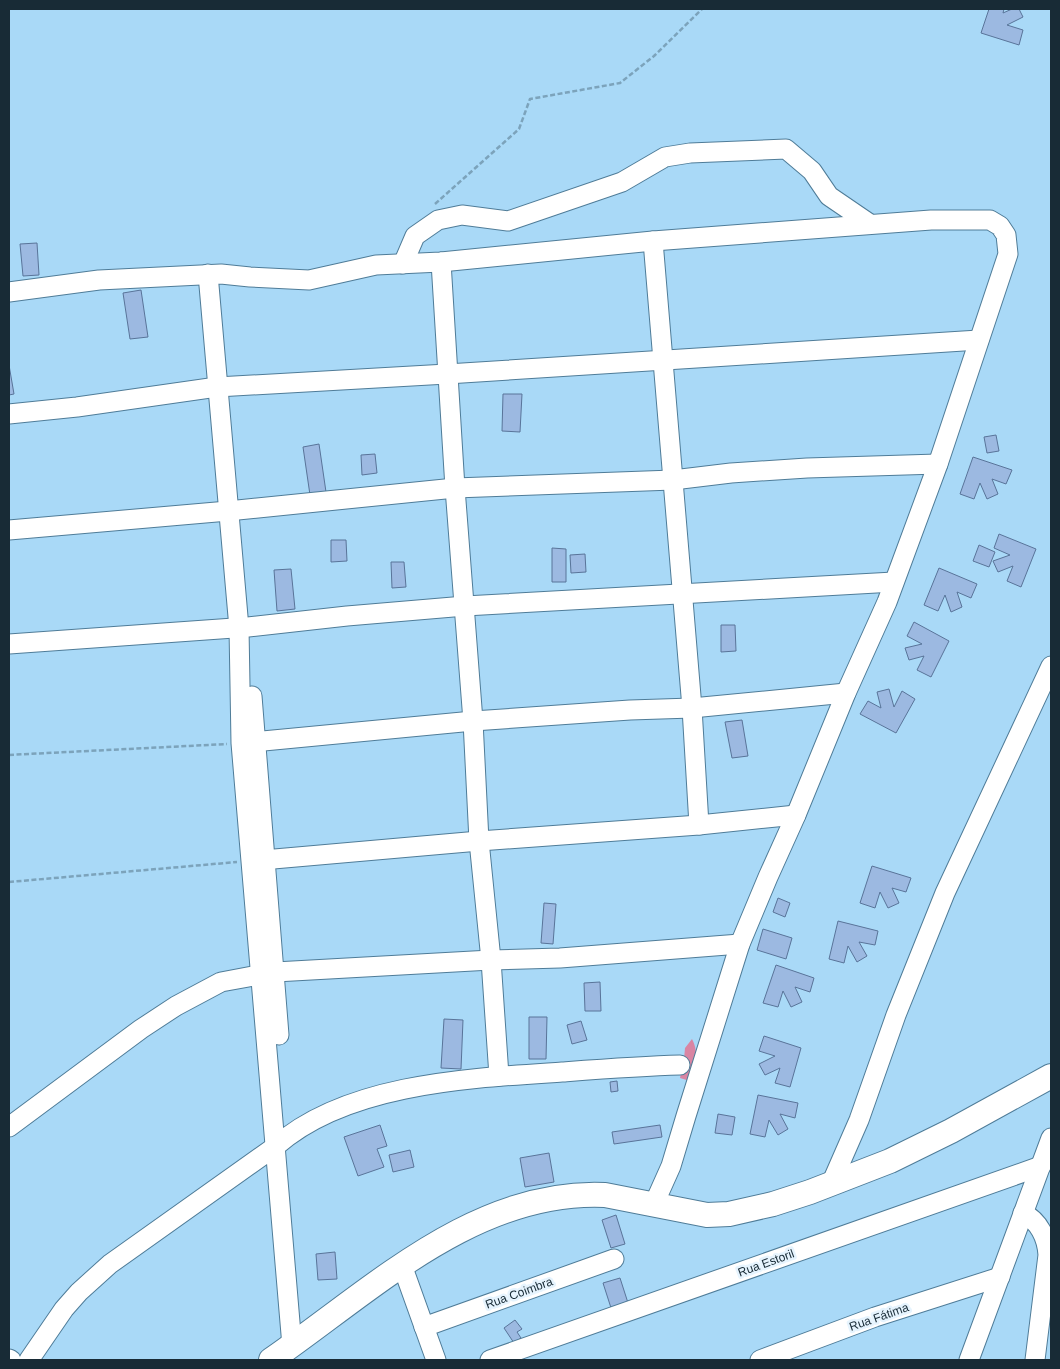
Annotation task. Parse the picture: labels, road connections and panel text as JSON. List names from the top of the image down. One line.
{"streets":{"street":["Rua Estoril","Rua Coimbra","Rua Fátima"]}}
